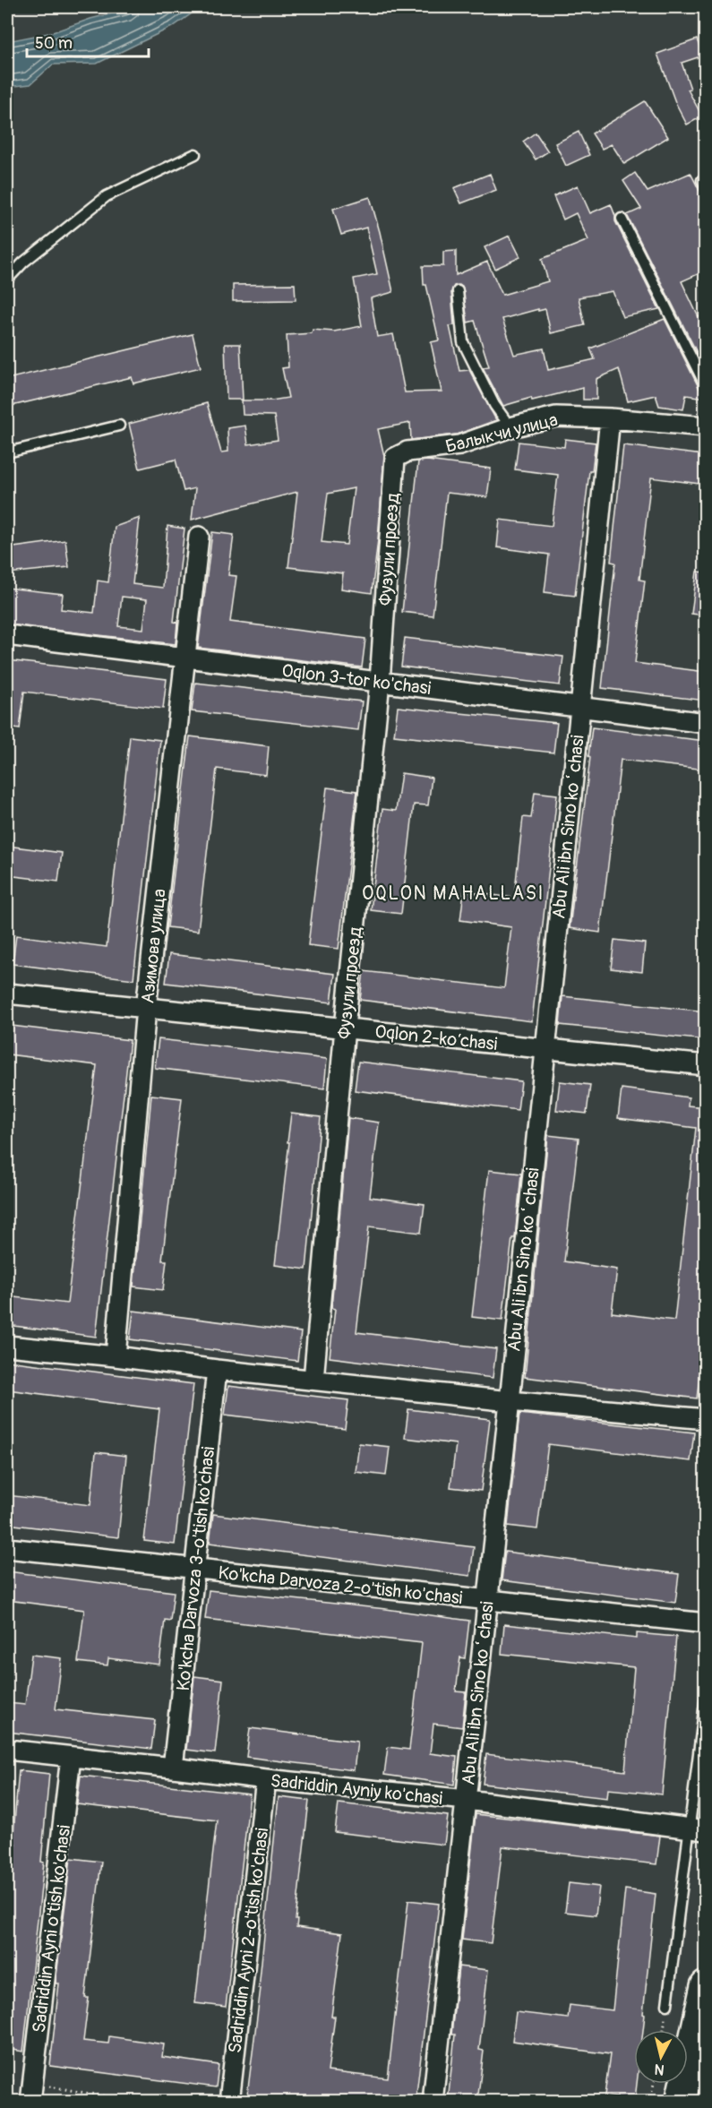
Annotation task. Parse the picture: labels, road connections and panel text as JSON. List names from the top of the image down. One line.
{"streets":{"street":["Балыкчи улица","Фузули проезд","Oqlon 3-tor ko'chasi","Abu Ali ibn Sino koʻchasi","Азимова улица","Oqlon 2-ko‘chasi","Ko'kcha Darvoza 3-o'tish ko'chasi","Ko'kcha Darvoza 2-o'tish ko'chasi","Sadriddin Ayniy ko'chasi","Sadriddin Ayni o'tish ko'chasi","Sadriddin Ayni 2-o'tish ko'chasi"]},"crossings":[["Балыкчи улица","Фузули проезд"],["Балыкчи улица","Abu Ali ibn Sino koʻchasi"],["Фузули проезд","Oqlon 3-tor ko'chasi"],["Фузули проезд","Oqlon 2-ko‘chasi"],["Oqlon 3-tor ko'chasi","Abu Ali ibn Sino koʻchasi"],["Oqlon 3-tor ko'chasi","Азимова улица"],["Abu Ali ibn Sino koʻchasi","Oqlon 2-ko‘chasi"],["Abu Ali ibn Sino koʻchasi","Ko'kcha Darvoza 2-o'tish ko'chasi"],["Abu Ali ibn Sino koʻchasi","Sadriddin Ayniy ko'chasi"],["Азимова улица","Oqlon 2-ko‘chasi"],["Ko'kcha Darvoza 3-o'tish ko'chasi","Ko'kcha Darvoza 2-o'tish ko'chasi"],["Ko'kcha Darvoza 3-o'tish ko'chasi","Sadriddin Ayniy ko'chasi"],["Sadriddin Ayniy ko'chasi","Sadriddin Ayni o'tish ko'chasi"],["Sadriddin Ayniy ko'chasi","Sadriddin Ayni 2-o'tish ko'chasi"]],"districts":["OQLON MAHALLASI"],"scale_bar":"50 m","north":"bottom"}
